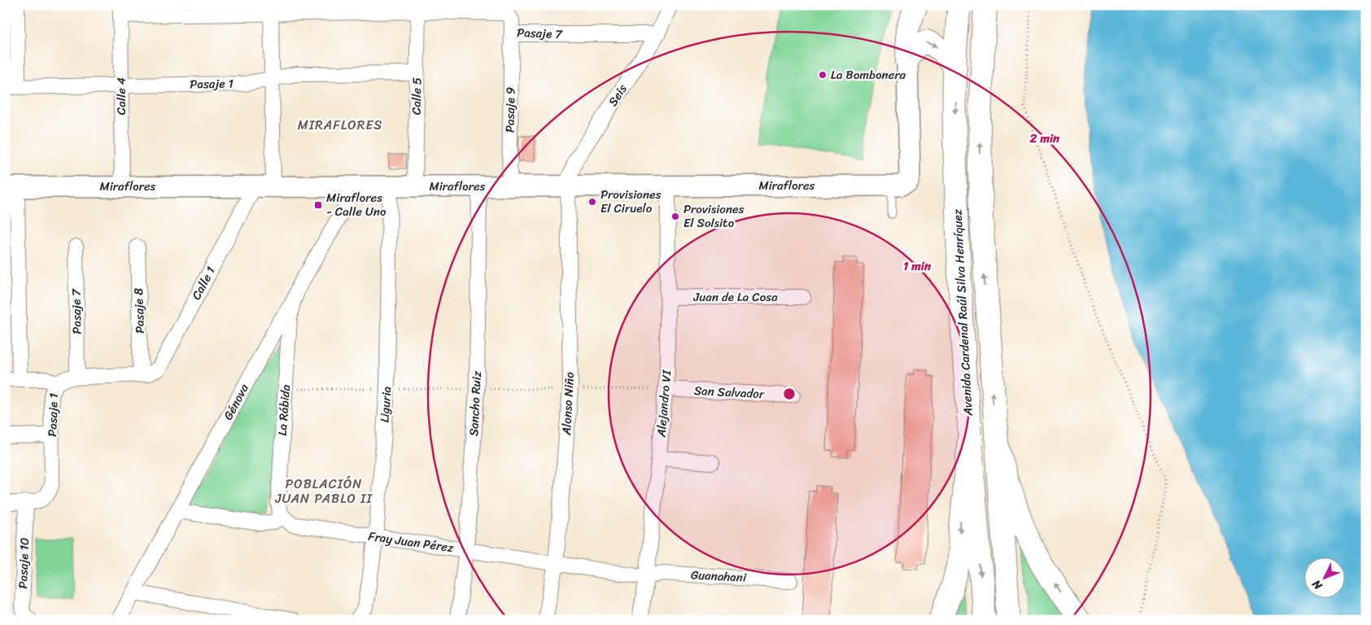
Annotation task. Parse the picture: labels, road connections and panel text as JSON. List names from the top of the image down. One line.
{"streets":{"main road":["Avenida Cardenal Raúl Silva Henríquez"],"street":["Pasaje 7","Pasaje 1","Seis","Calle 4","Calle 5","Pasaje 9","Miraflores","Calle 1","Juan de La Cosa","Pasaje 8","San Salvador","Génova","Sancho Ruiz","Alonso Niño","Alejandro VI","Liguria","La Rábida","Fray Juan Pérez","Pasaje 10","Guanahani"]},"crossings":[["Pasaje 7","Pasaje 1"],["Pasaje 7","Seis"],["Pasaje 7","Calle 4"],["Pasaje 7","Calle 5"],["Pasaje 7","Pasaje 9"],["Pasaje 1","Calle 4"],["Pasaje 1","Calle 5"],["Pasaje 1","Calle 1"],["Pasaje 1","Pasaje 8"],["Pasaje 1","Pasaje 10"],["Seis","Miraflores"],["Seis","Alonso Niño"],["Calle 4","Miraflores"],["Calle 5","Miraflores"],["Pasaje 9","Miraflores"],["Miraflores","Calle 1"],["Miraflores","Génova"],["Miraflores","Sancho Ruiz"],["Miraflores","Alonso Niño"],["Miraflores","Alejandro VI"],["Miraflores","Liguria"],["Calle 1","Pasaje 8"],["Juan de La Cosa","Alejandro VI"],["San Salvador","Alejandro VI"],["Génova","La Rábida"],["Sancho Ruiz","Fray Juan Pérez"],["Alonso Niño","Fray Juan Pérez"],["Alejandro VI","Fray Juan Pérez"],["Alejandro VI","Guanahani"],["Liguria","Fray Juan Pérez"],["La Rábida","Fray Juan Pérez"],["Fray Juan Pérez","Guanahani"]],"districts":["MIRAFLORES","POBLACIÓN JUAN PABLO II"],"places":{"other":["La Bombonera","Provisiones El Ciruelo","Provisiones El Solsito"],"transit":["Miraflores - Calle Uno"]},"north":"bottom left","rings":["2 min","1 min"]}
